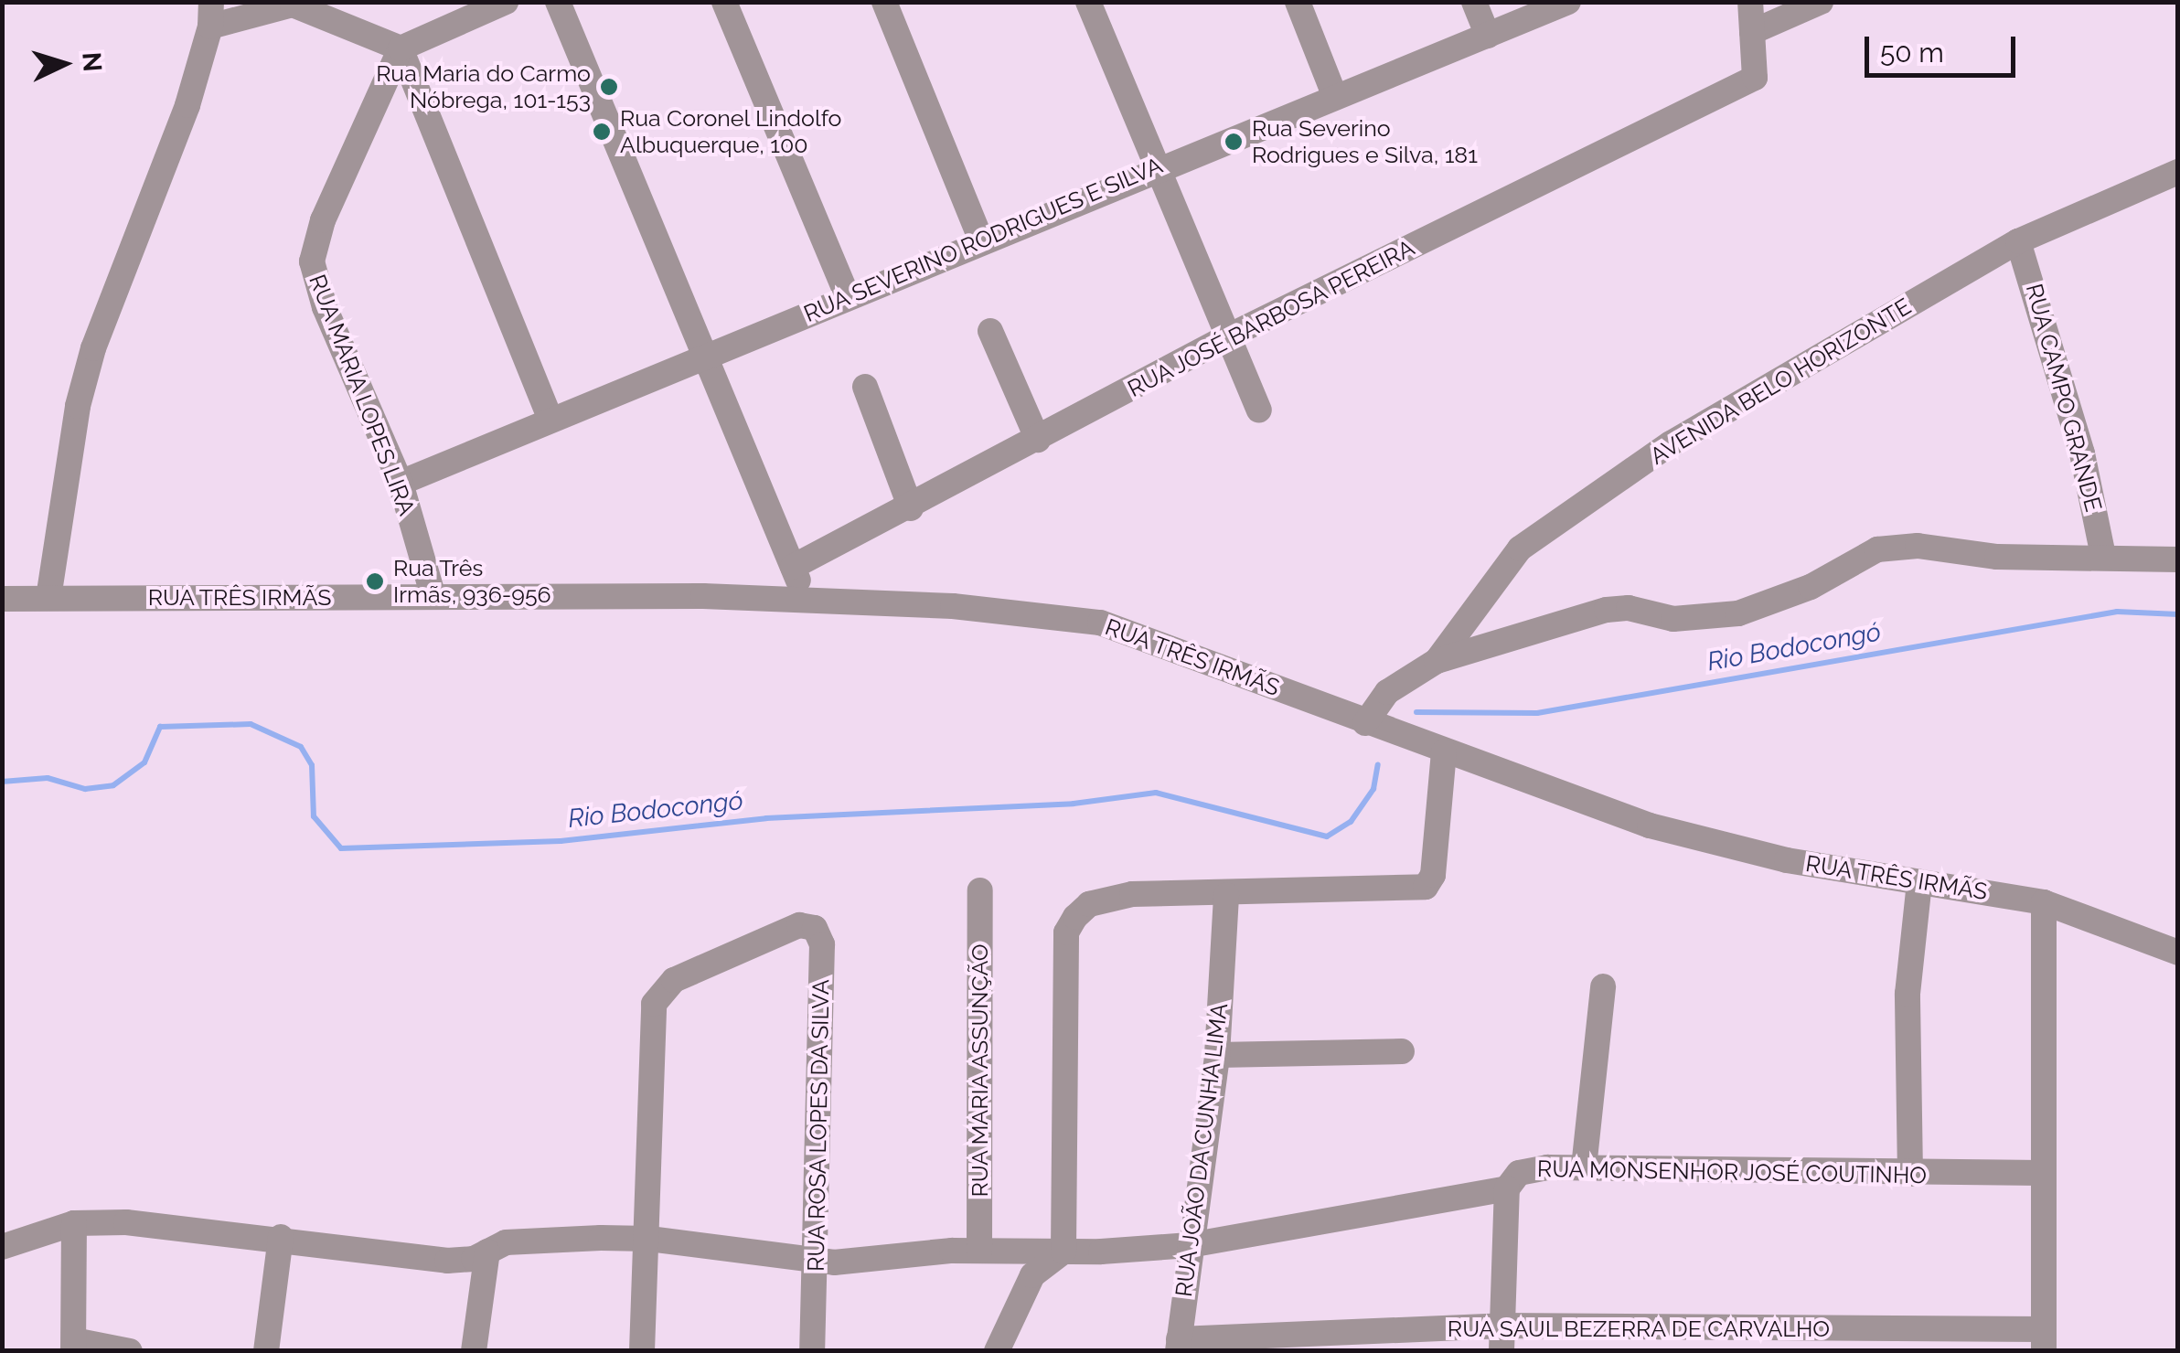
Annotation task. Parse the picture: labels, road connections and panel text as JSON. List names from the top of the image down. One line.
{"streets":{"street":["RUA SEVERINO RODRIGUES E SILVA","RUA JOSÉ BARBOSA PEREIRA","AVENIDA BELO HORIZONTE","RUA MARIA LOPES LIRA","RUA CAMPO GRANDE","RUA TRÊS IRMÃS","RUA MARIA ASSUNÇÃO","RUA ROSA LOPES DA SILVA","RUA JOÃO DA CUNHA LIMA","RUA MONSENHOR JOSÉ COUTINHO","RUA SAUL BEZERRA DE CARVALHO"]},"crossings":[["RUA SEVERINO RODRIGUES E SILVA","RUA MARIA LOPES LIRA"],["AVENIDA BELO HORIZONTE","RUA CAMPO GRANDE"],["RUA MARIA LOPES LIRA","RUA TRÊS IRMÃS"],["RUA MARIA ASSUNÇÃO","RUA MONSENHOR JOSÉ COUTINHO"],["RUA ROSA LOPES DA SILVA","RUA MONSENHOR JOSÉ COUTINHO"],["RUA JOÃO DA CUNHA LIMA","RUA MONSENHOR JOSÉ COUTINHO"],["RUA JOÃO DA CUNHA LIMA","RUA SAUL BEZERRA DE CARVALHO"]],"water":["Rio Bodocongó"],"places":["Rua Maria do Carmo Nóbrega, 101-153","Rua Coronel Lindolfo Albuquerque, 100","Rua Severino Rodrigues e Silva, 181","Rua Três Irmãs, 936-956"],"scale_bar":"50 m","north":"right"}
